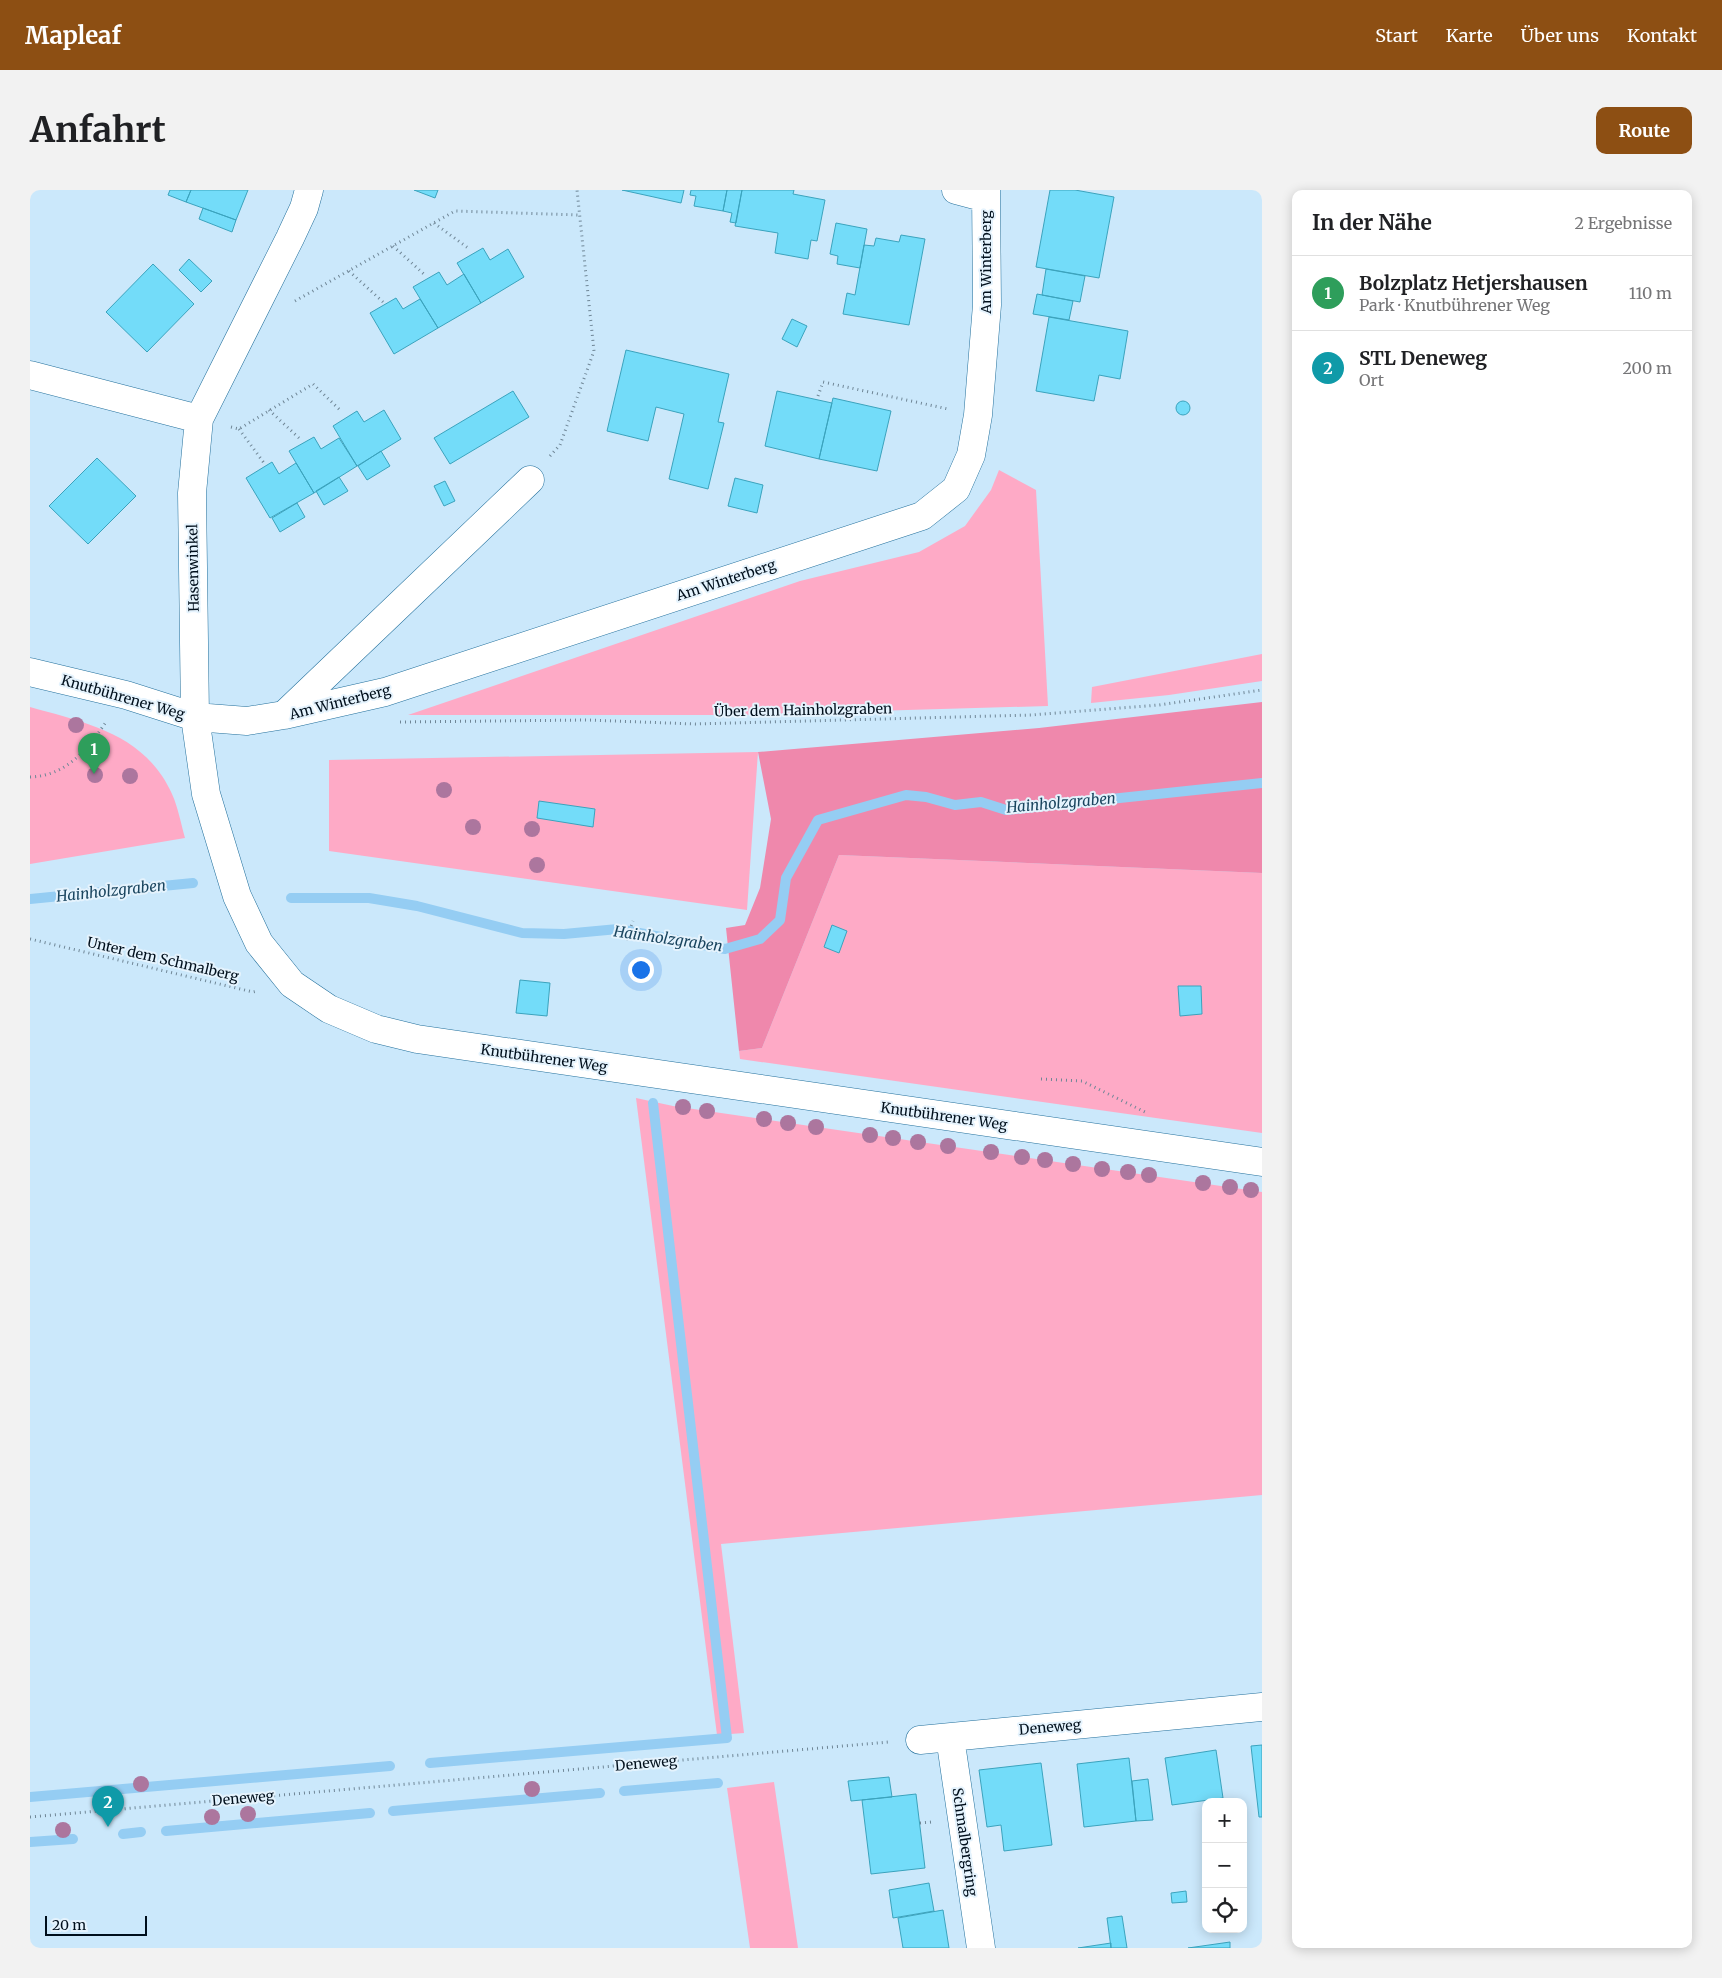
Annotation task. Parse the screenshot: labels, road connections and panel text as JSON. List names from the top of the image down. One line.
{"streets":{"street":["Am Winterberg","Hasenwinkel","Knutbührener Weg","Deneweg","Schmalbergring"],"path":["Über dem Hainholzgraben","Unter dem Schmalberg"]},"crossings":[["Am Winterberg","Hasenwinkel"],["Am Winterberg","Knutbührener Weg"],["Hasenwinkel","Knutbührener Weg"],["Knutbührener Weg","Unter dem Schmalberg"],["Deneweg","Schmalbergring"]],"water":["Hainholzgraben"],"scale_bar":"20 m","page":{"header":"Mapleaf","nav":["Start","Karte","Über uns","Kontakt"],"buttons":"Route","title":"Anfahrt","heading":["In der Nähe","2 Ergebnisse"],"list":[{"mark":"1","name":"Bolzplatz Hetjershausen","note":"Park · Knutbührener Weg","value":"110 m"},{"mark":"2","name":"STL Deneweg","note":"Ort","value":"200 m"}],"pins":["1","2"],"map_buttons":["+","−"],"scale":"20 m"}}
